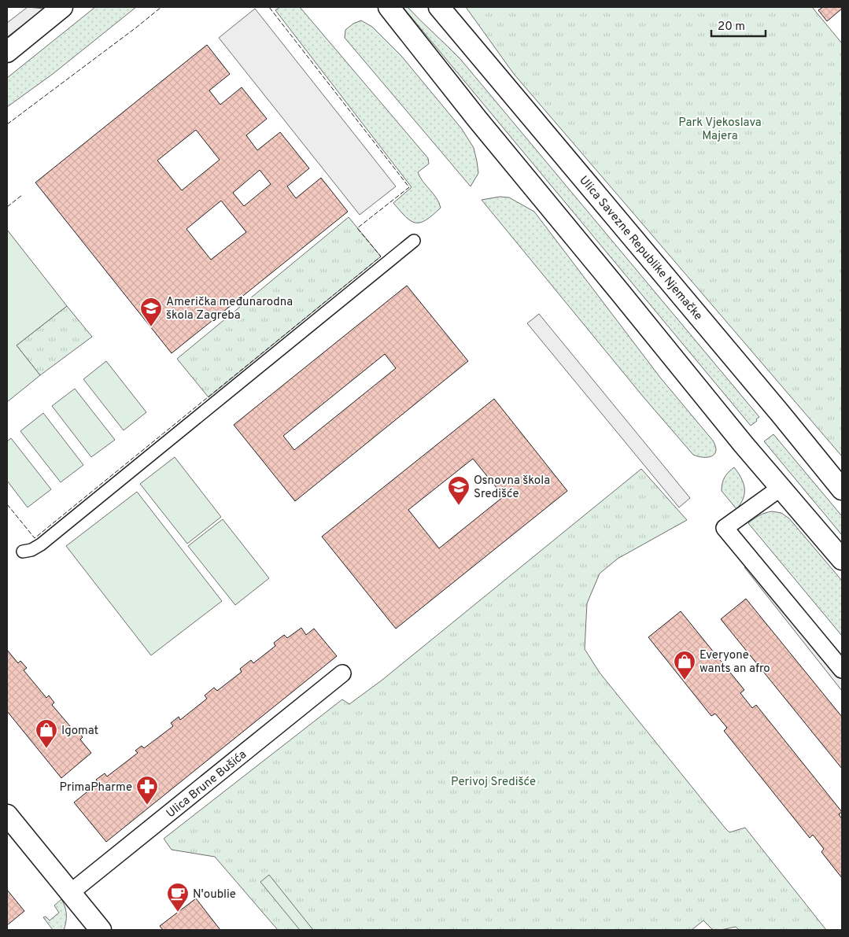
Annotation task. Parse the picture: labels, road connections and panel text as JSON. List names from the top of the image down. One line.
{"streets":{"street":["Ulica Savezne Republike Njemačke","Ulica Brune Bušića"]},"parks":["Park Vjekoslava Majera","Perivoj Središće"],"places":{"school or university":["Američka međunarodna škola Zagreba","Osnovna škola Središće"],"shop":["Everyone wants an afro","Igomat"],"pharmacy":["PrimaPharme"],"cafe":["N'oublie"]},"scale_bar":"20 m"}
